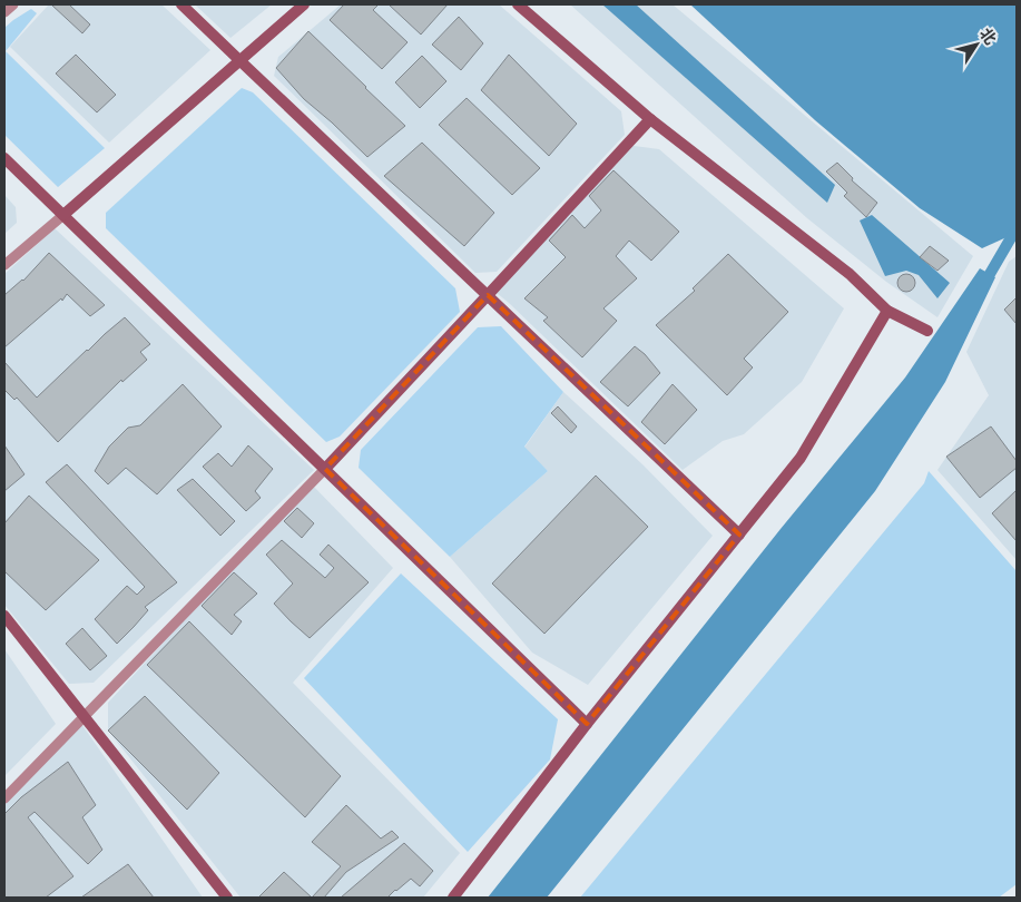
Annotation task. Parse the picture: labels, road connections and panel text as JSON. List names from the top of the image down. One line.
{"north":"top right"}
